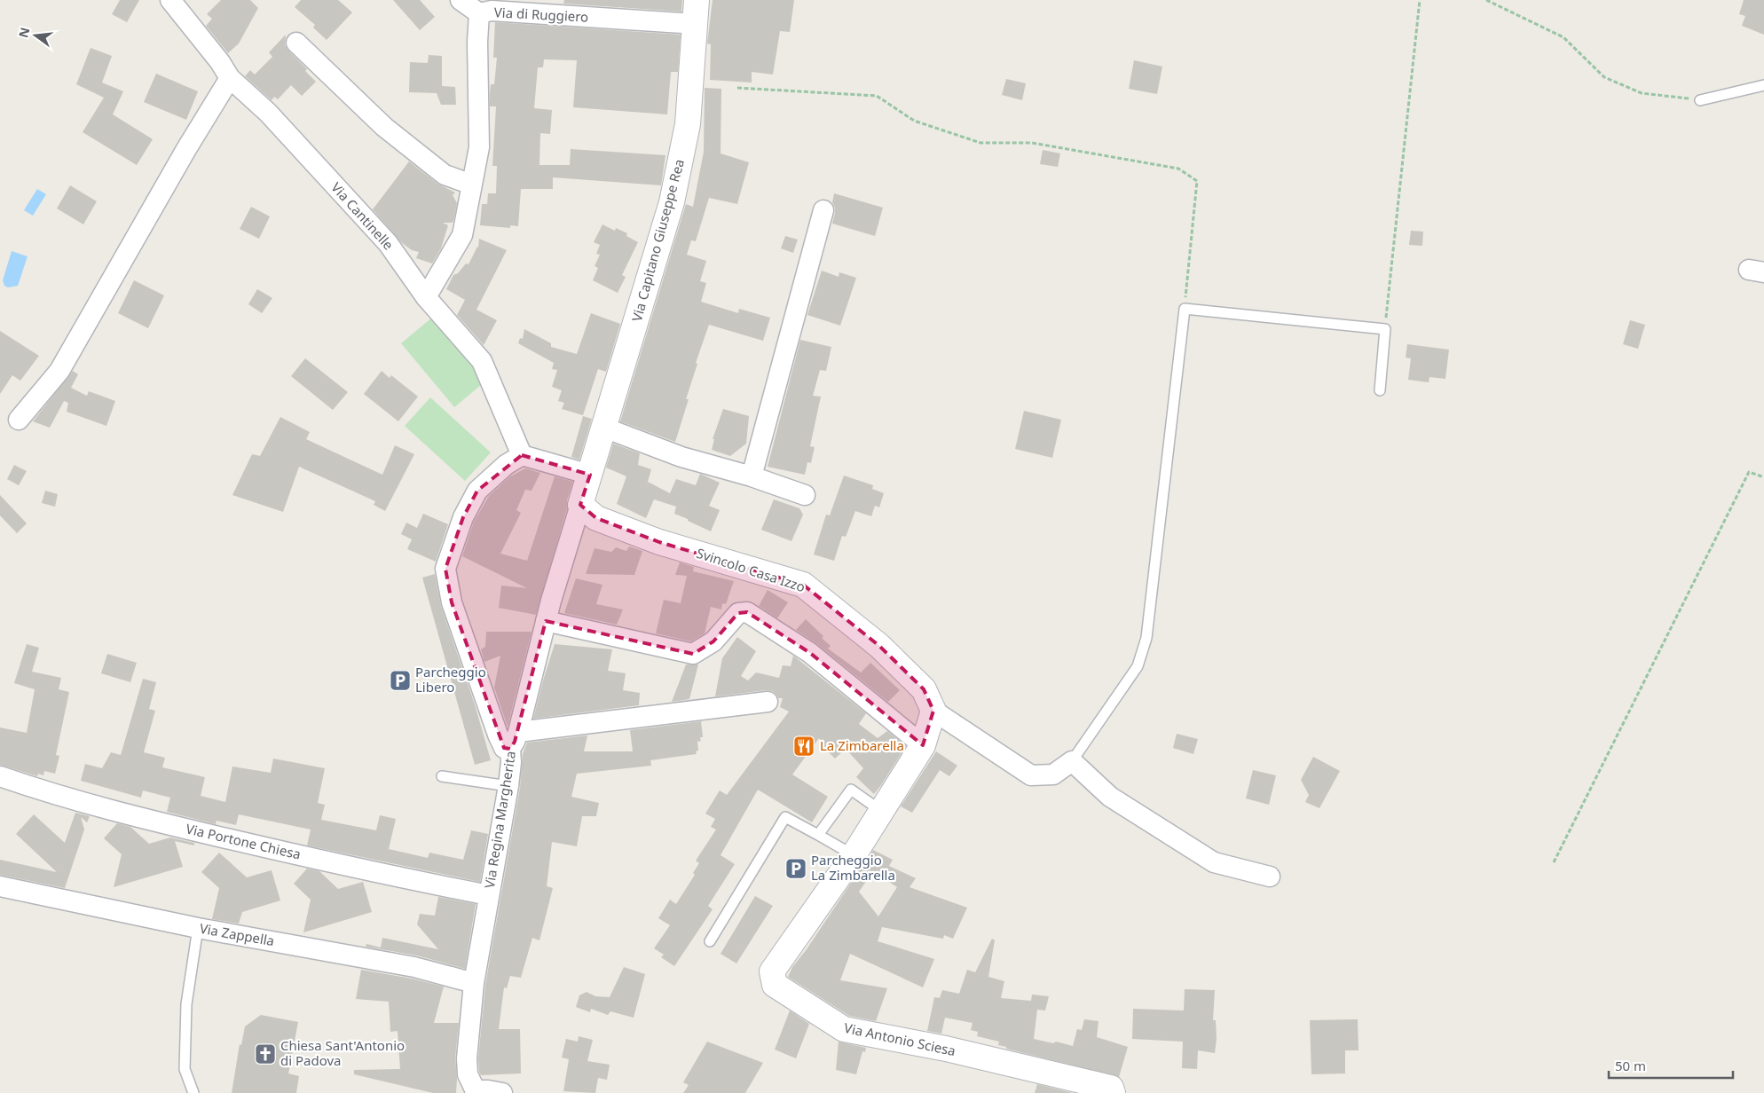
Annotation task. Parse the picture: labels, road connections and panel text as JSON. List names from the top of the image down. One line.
{"streets":{"street":["Via di Ruggiero","Via Cantinelle","Via Capitano Giuseppe Rea","Svincolo Casa Izzo","Via Regina Margherita","Via Portone Chiesa","Via Zappella","Via Antonio Sciesa"]},"crossings":[["Via di Ruggiero","Via Cantinelle"],["Via di Ruggiero","Via Capitano Giuseppe Rea"],["Via Capitano Giuseppe Rea","Via Regina Margherita"],["Svincolo Casa Izzo","Via Regina Margherita"],["Svincolo Casa Izzo","Via Antonio Sciesa"],["Via Regina Margherita","Via Portone Chiesa"],["Via Regina Margherita","Via Zappella"]],"places":{"parking":["Parcheggio Libero","Parcheggio La Zimbarella"],"restaurant":["La Zimbarella"],"church":["Chiesa Sant'Antonio di Padova"]},"scale_bar":"50 m","north":"left"}
